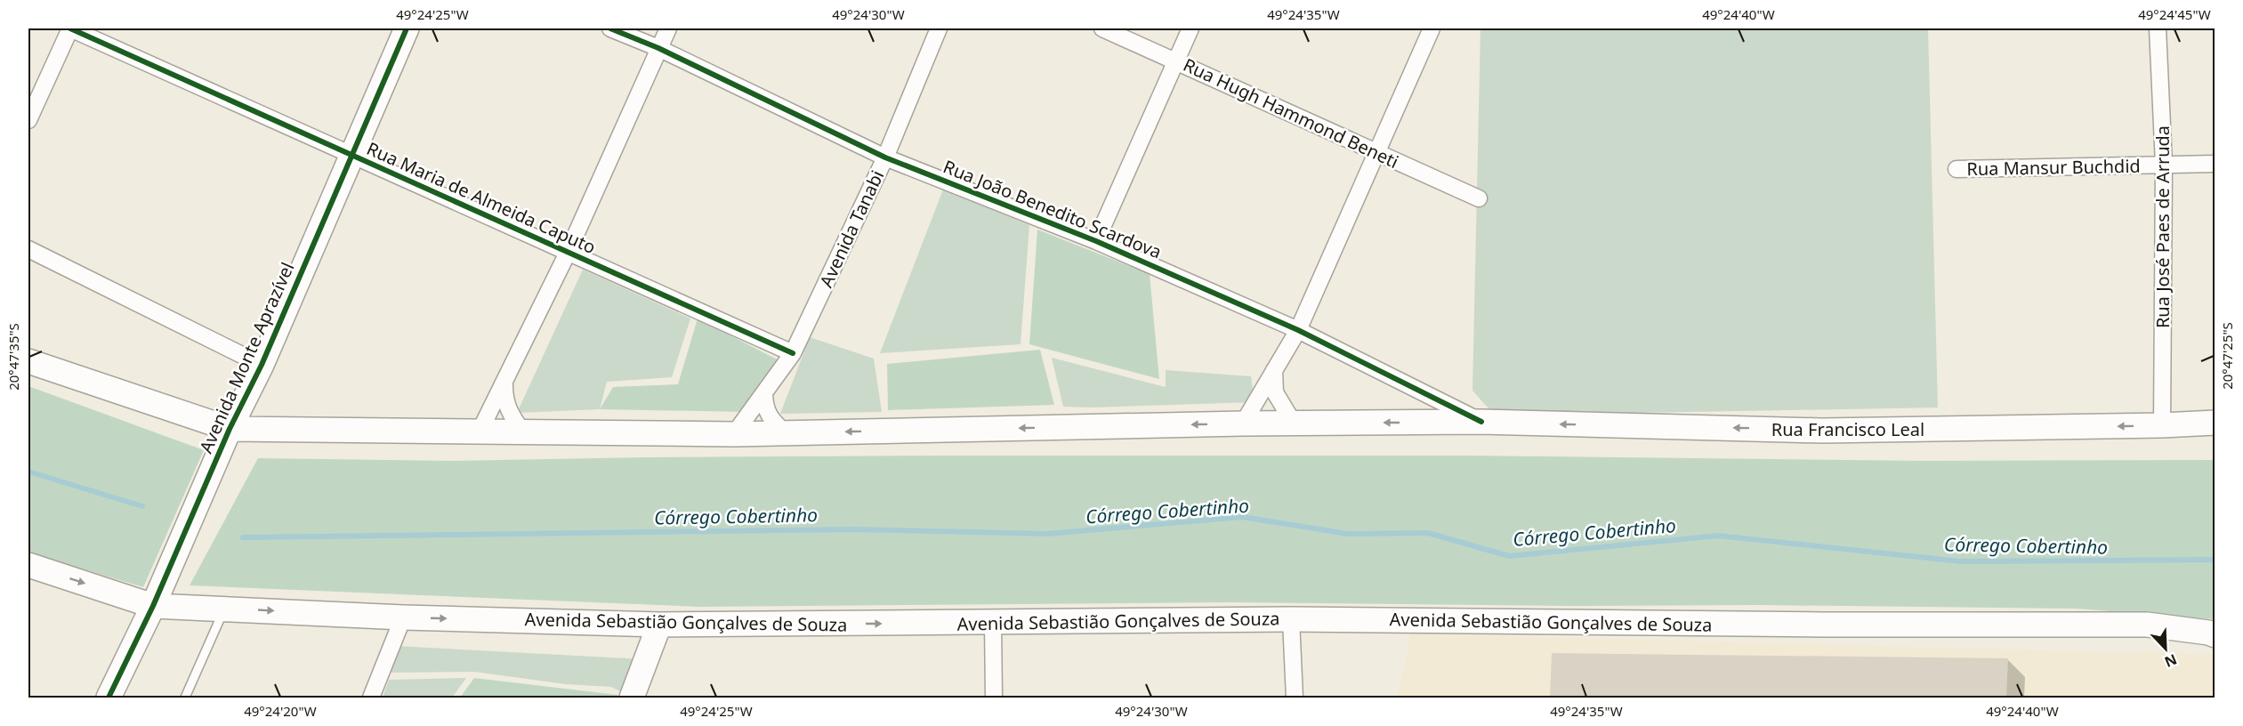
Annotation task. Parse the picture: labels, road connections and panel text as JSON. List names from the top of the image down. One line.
{"streets":{"main road":["Avenida Monte Aprazível","Rua Francisco Leal","Avenida Sebastião Gonçalves de Souza"],"street":["Rua Hugh Hammond Beneti","Rua Mansur Buchdid","Rua Maria de Almeida Caputo","Rua João Benedito Scardova","Rua José Paes de Arruda","Avenida Tanabi"]},"crossings":[["Rua Mansur Buchdid","Rua José Paes de Arruda"],["Rua Maria de Almeida Caputo","Avenida Tanabi"],["Rua Maria de Almeida Caputo","Avenida Monte Aprazível"],["Rua João Benedito Scardova","Avenida Tanabi"],["Rua João Benedito Scardova","Rua Francisco Leal"],["Rua José Paes de Arruda","Rua Francisco Leal"],["Avenida Monte Aprazível","Avenida Sebastião Gonçalves de Souza"]],"one_way":["Rua Francisco Leal"],"water":["Córrego Cobertinho"],"north":"bottom right","coordinates":["49°24'25\"W","49°24'30\"W","49°24'35\"W","49°24'40\"W","49°24'45\"W","20°47'25\"S","20°47'35\"S","49°24'20\"W"]}
